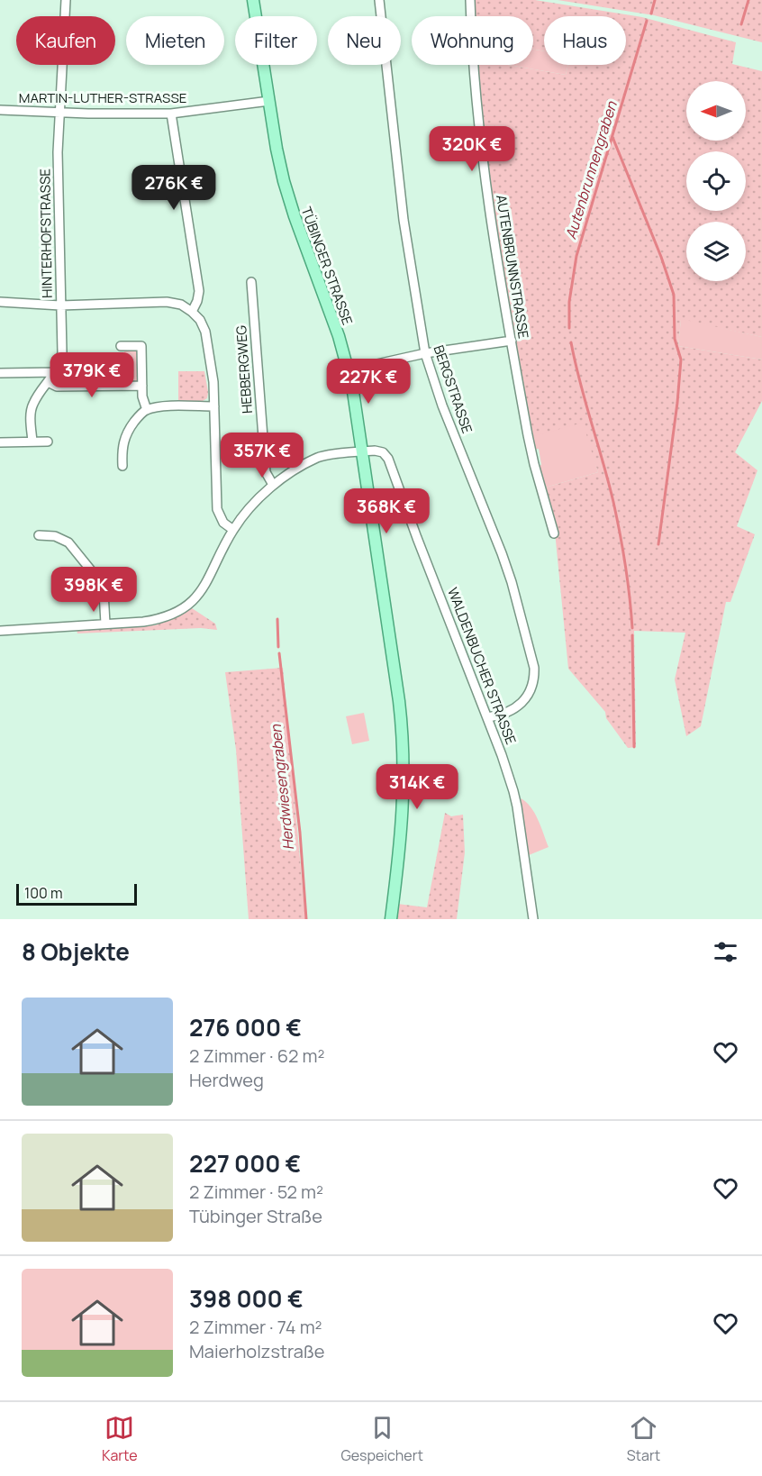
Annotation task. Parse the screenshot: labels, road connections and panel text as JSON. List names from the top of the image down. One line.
{"streets":{"main road":["TÜBINGER STRASSE"],"street":["MARTIN-LUTHER-STRASSE","HINTERHOFSTRASSE","AUTENBRUNNSTRASSE","HEBBERGWEG","BERGSTRASSE","WALDENBUCHER STRASSE"]},"crossings":[["MARTIN-LUTHER-STRASSE","HINTERHOFSTRASSE"],["MARTIN-LUTHER-STRASSE","TÜBINGER STRASSE"],["TÜBINGER STRASSE","WALDENBUCHER STRASSE"],["HEBBERGWEG","WALDENBUCHER STRASSE"],["BERGSTRASSE","WALDENBUCHER STRASSE"]],"water":["Autenbrunnengraben","Herdwiesengraben"],"scale_bar":"100 m","north":"left","page":{"chip":["Kaufen","Mieten","Filter","Neu","Wohnung","Haus"],"price":["320K €","276K €","379K €","227K €","357K €","368K €","398K €","314K €"],"scale":"100 m","heading":"8 Objekte","list":[{"name":"276 000 €","note":"2 Zimmer · 62 m² · Herdweg"},{"name":"227 000 €","note":"2 Zimmer · 52 m² · Tübinger Straße"},{"name":"398 000 €","note":"2 Zimmer · 74 m² · Maierholzstraße"}],"tabs":["Karte","Gespeichert","Start"]}}
